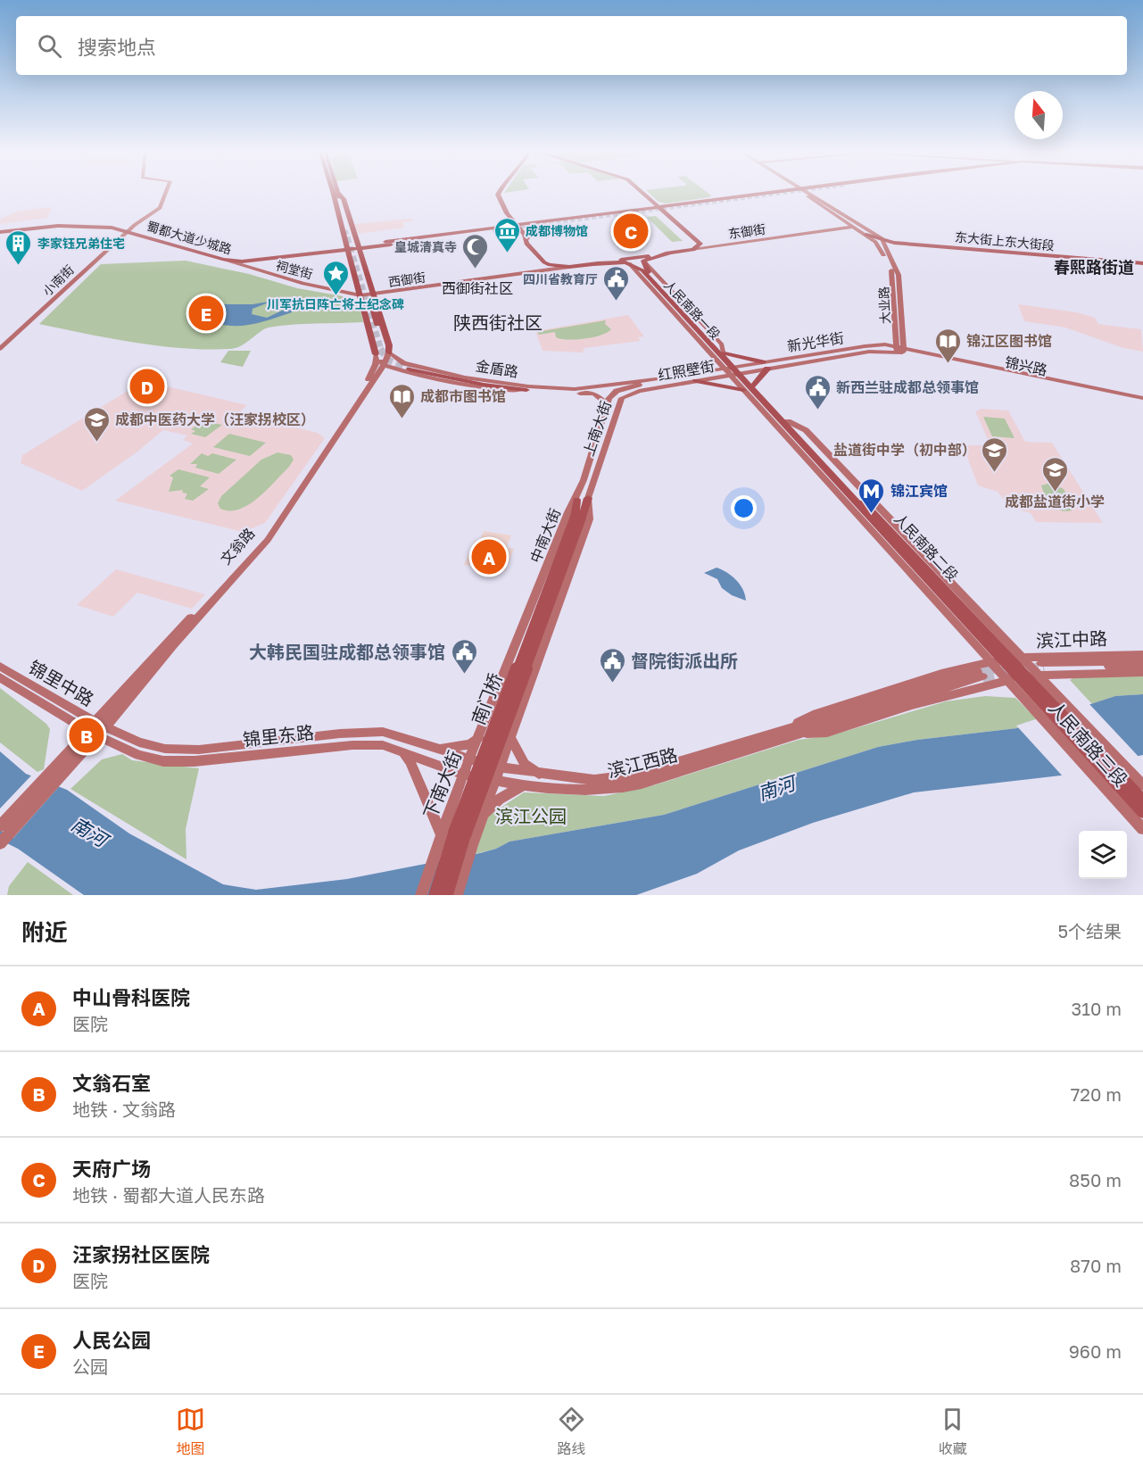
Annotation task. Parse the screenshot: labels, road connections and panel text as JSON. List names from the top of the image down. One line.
{"streets":{"main road":["东御街","蜀都大道少城路","东大街上东大街段","祠堂街","西御街","小南街","大业路","人民南路一段","新光华街","锦兴路","金盾路","红照壁街","上南大街","中南大街","文翁路","人民南路二段","滨江中路","锦里中路","南门桥","锦里东路","人民南路三段","滨江西路","下南大街"]},"crossings":[["东御街","西御街"],["东御街","大业路"],["东御街","人民南路一段"],["蜀都大道少城路","祠堂街"],["蜀都大道少城路","小南街"],["东大街上东大街段","大业路"],["祠堂街","西御街"],["西御街","人民南路一段"],["大业路","新光华街"],["大业路","锦兴路"],["人民南路一段","新光华街"],["人民南路一段","红照壁街"],["人民南路一段","人民南路二段"],["人民南路一段","人民南路三段"],["新光华街","锦兴路"],["新光华街","红照壁街"],["新光华街","人民南路二段"],["新光华街","人民南路三段"],["金盾路","红照壁街"],["金盾路","上南大街"],["金盾路","文翁路"],["红照壁街","上南大街"],["红照壁街","人民南路二段"],["红照壁街","人民南路三段"],["上南大街","中南大街"],["中南大街","南门桥"],["中南大街","下南大街"],["文翁路","锦里中路"],["文翁路","锦里东路"],["人民南路二段","滨江中路"],["人民南路二段","人民南路三段"],["人民南路二段","滨江西路"],["滨江中路","人民南路三段"],["滨江中路","滨江西路"],["锦里中路","锦里东路"],["锦里东路","滨江西路"],["锦里东路","下南大街"],["人民南路三段","滨江西路"],["滨江西路","下南大街"]],"districts":["春熙路街道","西御街社区","陕西街社区"],"water":["南河"],"parks":["滨江公园"],"places":{"museum":["成都博物馆"],"building":["李家钰兄弟住宅"],"mosque":["皇城清真寺"],"place":["川军抗日阵亡将士纪念碑"],"public building":["四川省教育厅","新西兰驻成都总领事馆","大韩民国驻成都总领事馆","督院街派出所"],"library":["锦江区图书馆","成都市图书馆"],"school or university":["成都中医药大学（汪家拐校区）","盐道街中学（初中部）","成都盐道街小学"],"metro station":["锦江宾馆"]},"north":"top","page":{"search":"搜索地点","pins":["C","E","D","A","B"],"heading":["附近","5个结果"],"list":[{"mark":"A","name":"中山骨科医院","note":"医院","value":"310 m"},{"mark":"B","name":"文翁石室","note":"地铁 · 文翁路","value":"720 m"},{"mark":"C","name":"天府广场","note":"地铁 · 蜀都大道人民东路","value":"850 m"},{"mark":"D","name":"汪家拐社区医院","note":"医院","value":"870 m"},{"mark":"E","name":"人民公园","note":"公园","value":"960 m"}],"nav":["地图","路线","收藏"]}}
